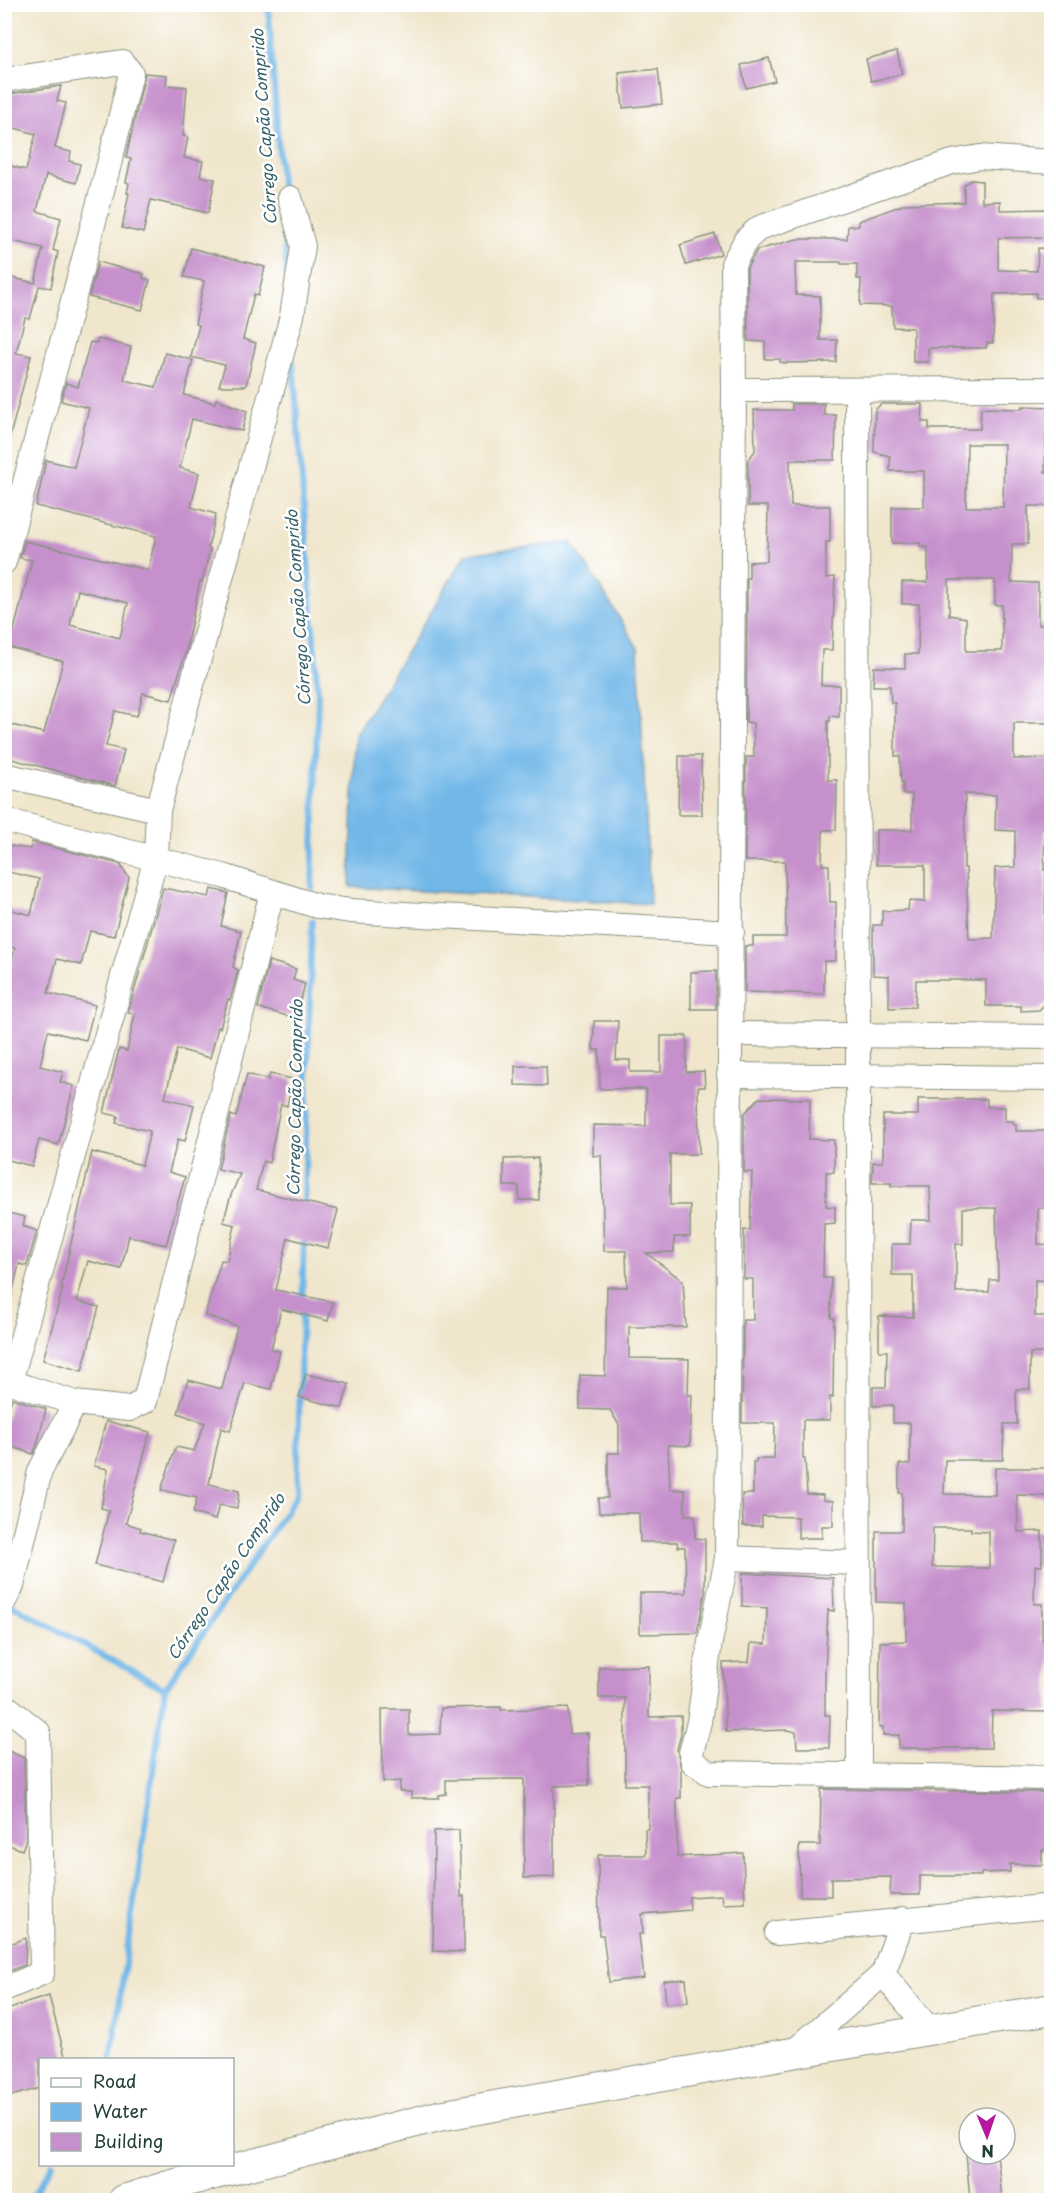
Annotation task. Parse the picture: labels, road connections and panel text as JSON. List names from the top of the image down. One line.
{"water":["Córrego Capão Comprido"],"legend":["Road","Water","Building"],"north":"bottom"}
